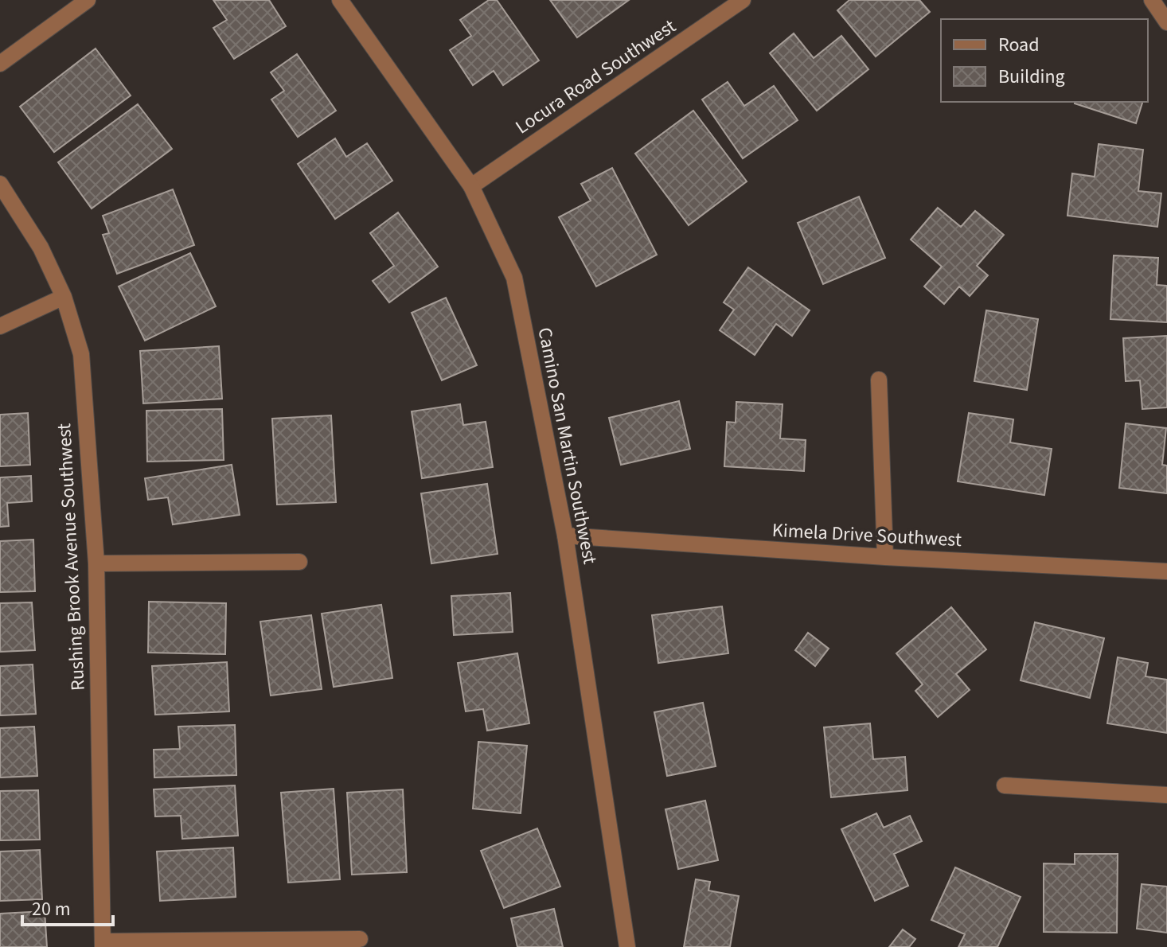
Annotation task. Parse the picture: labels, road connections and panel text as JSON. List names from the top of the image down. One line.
{"streets":{"street":["Locura Road Southwest","Camino San Martin Southwest","Kimela Drive Southwest","Rushing Brook Avenue Southwest"]},"crossings":[["Locura Road Southwest","Camino San Martin Southwest"],["Camino San Martin Southwest","Kimela Drive Southwest"]],"legend":["Road","Building"],"scale_bar":"20 m"}
